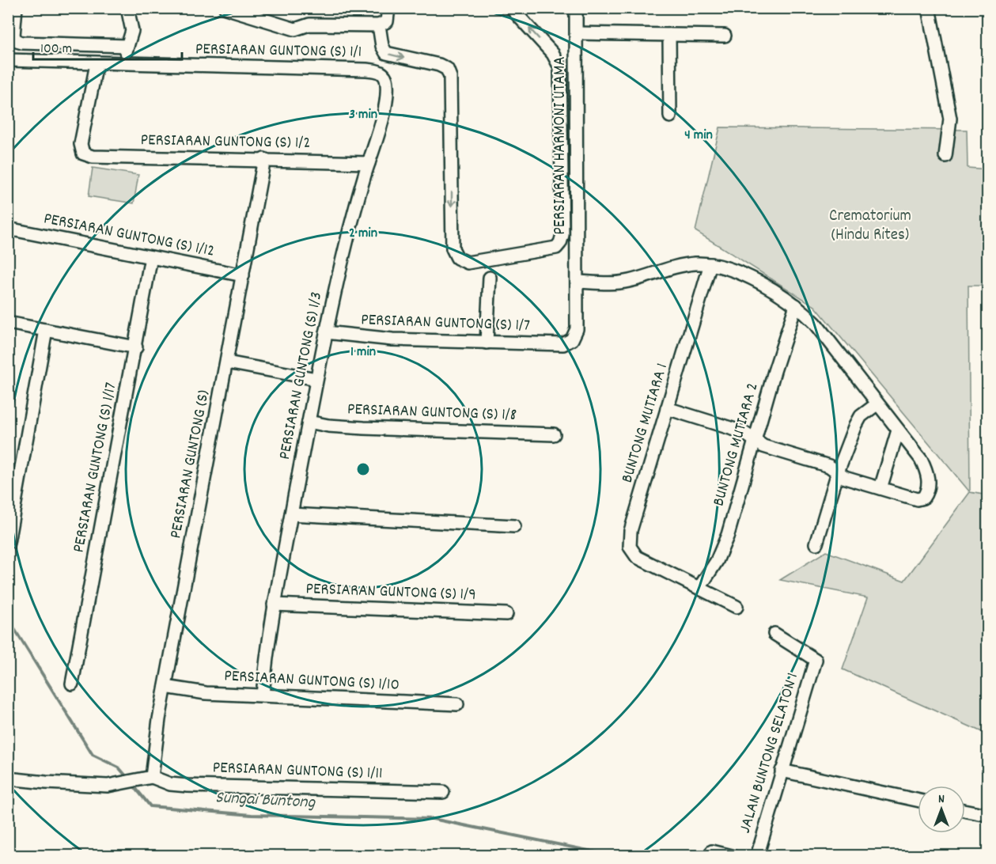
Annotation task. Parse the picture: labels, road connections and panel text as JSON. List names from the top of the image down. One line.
{"streets":{"street":["PERSIARAN GUNTONG (S) 1/1","PERSIARAN GUNTONG (S) 1/2","PERSIARAN HARMONI UTAMA","PERSIARAN GUNTONG (S) 1/12","PERSIARAN GUNTONG (S) 1/7","PERSIARAN GUNTONG (S) 1/3","PERSIARAN GUNTONG (S) 1/8","BUNTONG MUTIARA 1","BUNTONG MUTIARA 2","PERSIARAN GUNTONG (S)","PERSIARAN GUNTONG (S) 1/17","PERSIARAN GUNTONG (S) 1/9","PERSIARAN GUNTONG (S) 1/10","JALAN BUNTONG SELATON 1","PERSIARAN GUNTONG (S) 1/11"]},"crossings":[["PERSIARAN GUNTONG (S) 1/1","PERSIARAN GUNTONG (S) 1/2"],["PERSIARAN GUNTONG (S) 1/1","PERSIARAN GUNTONG (S) 1/3"],["PERSIARAN GUNTONG (S) 1/2","PERSIARAN GUNTONG (S) 1/3"],["PERSIARAN GUNTONG (S) 1/2","PERSIARAN GUNTONG (S)"],["PERSIARAN HARMONI UTAMA","PERSIARAN GUNTONG (S) 1/7"],["PERSIARAN GUNTONG (S) 1/12","PERSIARAN GUNTONG (S)"],["PERSIARAN GUNTONG (S) 1/12","PERSIARAN GUNTONG (S) 1/17"],["PERSIARAN GUNTONG (S) 1/7","PERSIARAN GUNTONG (S) 1/3"],["PERSIARAN GUNTONG (S) 1/3","PERSIARAN GUNTONG (S) 1/8"],["PERSIARAN GUNTONG (S) 1/3","PERSIARAN GUNTONG (S) 1/9"],["PERSIARAN GUNTONG (S) 1/3","PERSIARAN GUNTONG (S) 1/10"],["BUNTONG MUTIARA 1","BUNTONG MUTIARA 2"],["PERSIARAN GUNTONG (S)","PERSIARAN GUNTONG (S) 1/10"],["PERSIARAN GUNTONG (S)","PERSIARAN GUNTONG (S) 1/11"]],"water":["Sungai Buntong"],"parks":["Crematorium (Hindu Rites)"],"scale_bar":"100 m","north":"top","rings":["3 min","4 min","2 min","1 min"]}
